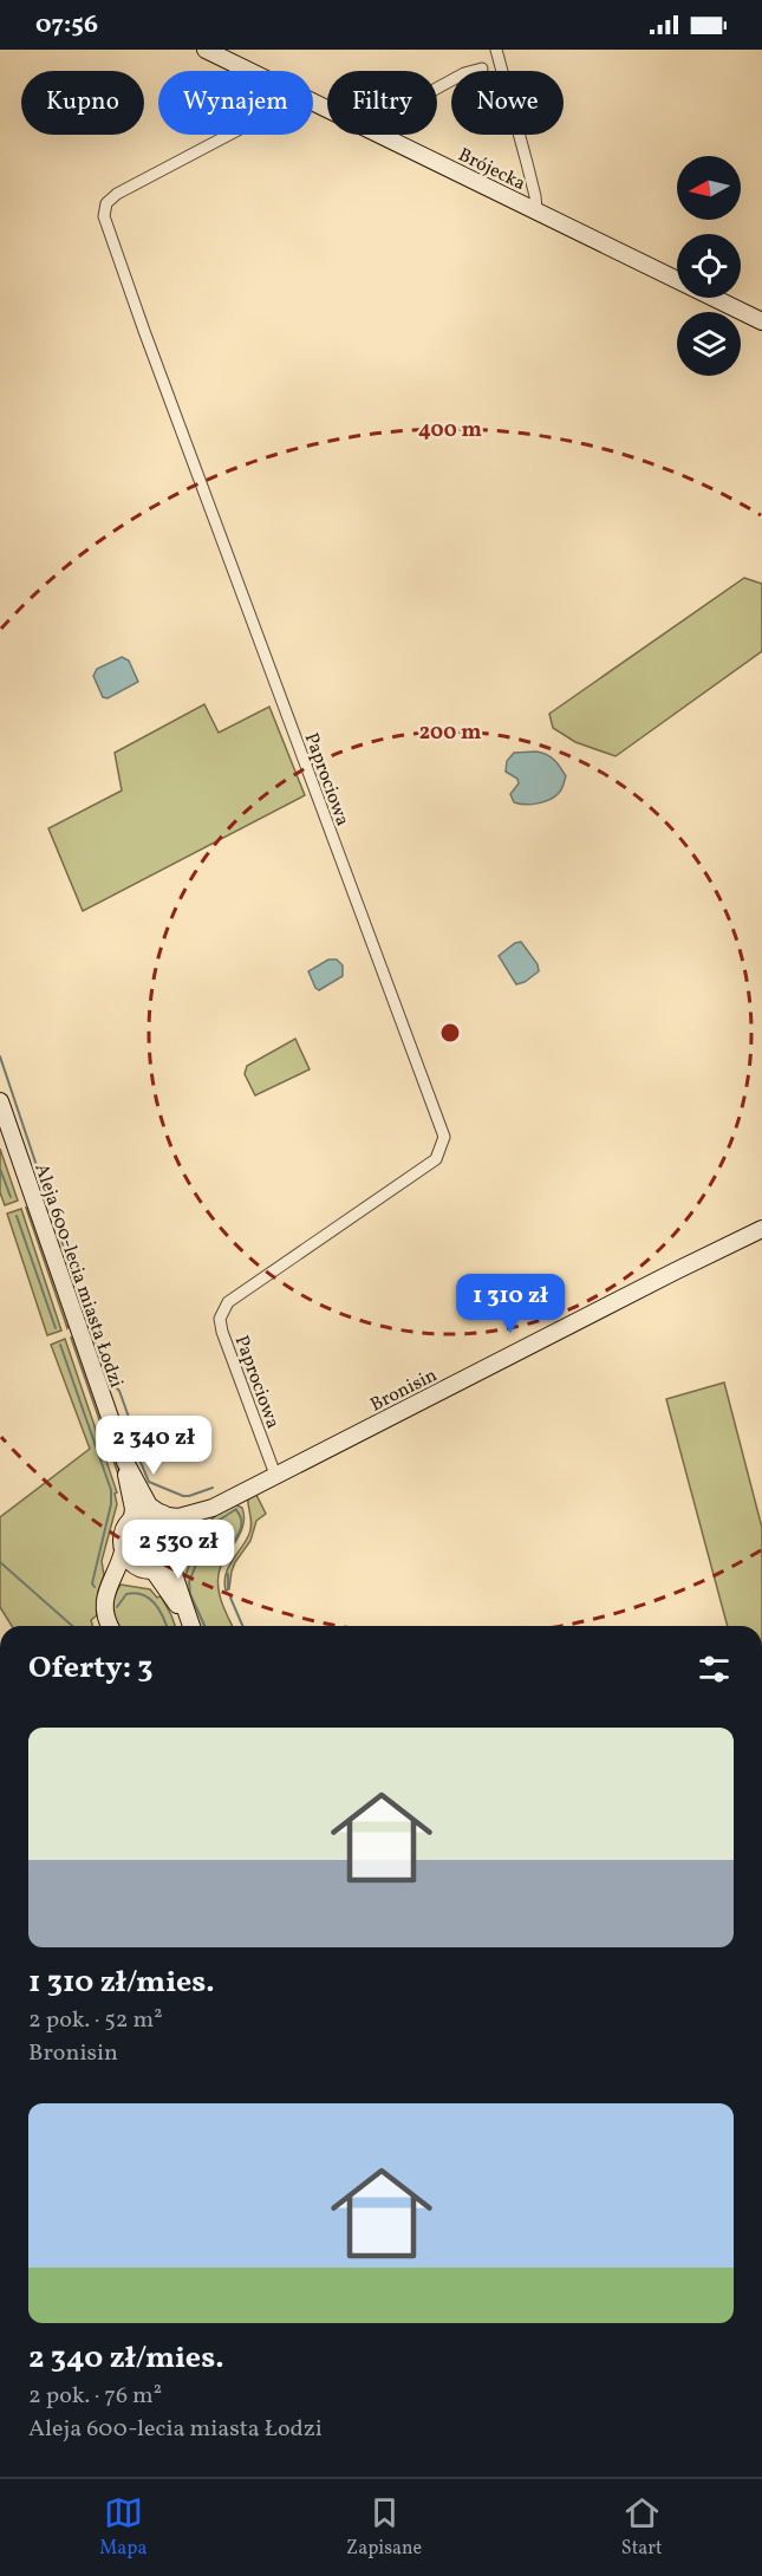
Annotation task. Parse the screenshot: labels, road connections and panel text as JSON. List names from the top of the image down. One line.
{"streets":{"street":["Brójecka","Paprociowa","Aleja 600-lecia miasta Łodzi","Bronisin"]},"crossings":[["Paprociowa","Bronisin"],["Aleja 600-lecia miasta Łodzi","Bronisin"]],"north":"left","page":{"status":"07:56","chip":["Kupno","Wynajem","Filtry","Nowe"],"price":["1 310 zł","2 340 zł","2 530 zł"],"heading":"Oferty: 3","list":[{"name":"1 310 zł/mies.","note":"2 pok. · 52 m² · Bronisin"},{"name":"2 340 zł/mies.","note":"2 pok. · 76 m² · Aleja 600-lecia miasta Łodzi"}],"tabs":["Mapa","Zapisane","Start"]},"rings":["400 m","200 m"]}
